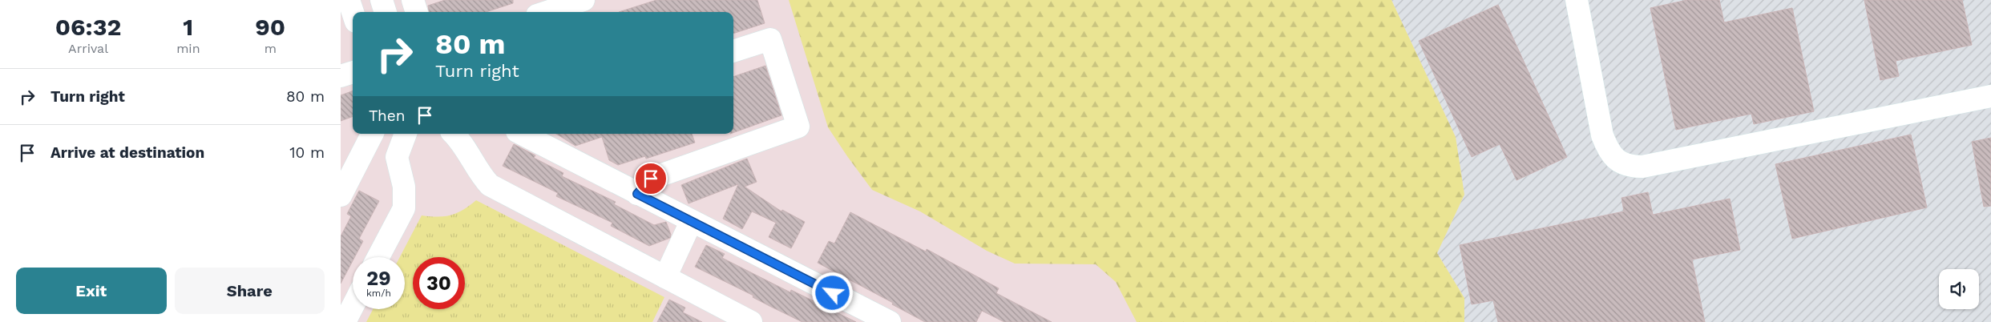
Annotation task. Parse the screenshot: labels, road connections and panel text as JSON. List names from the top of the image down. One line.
{"page":{"eta":["06:32","Arrival","1","min","90","m"],"turn":["80 m","Turn right"],"list":[{"name":"Turn right","value":"80 m"},{"name":"Arrive at destination","value":"10 m"}],"then":"Then","speed":"29 km/h","limit":"30","buttons":["Exit","Share"]}}
